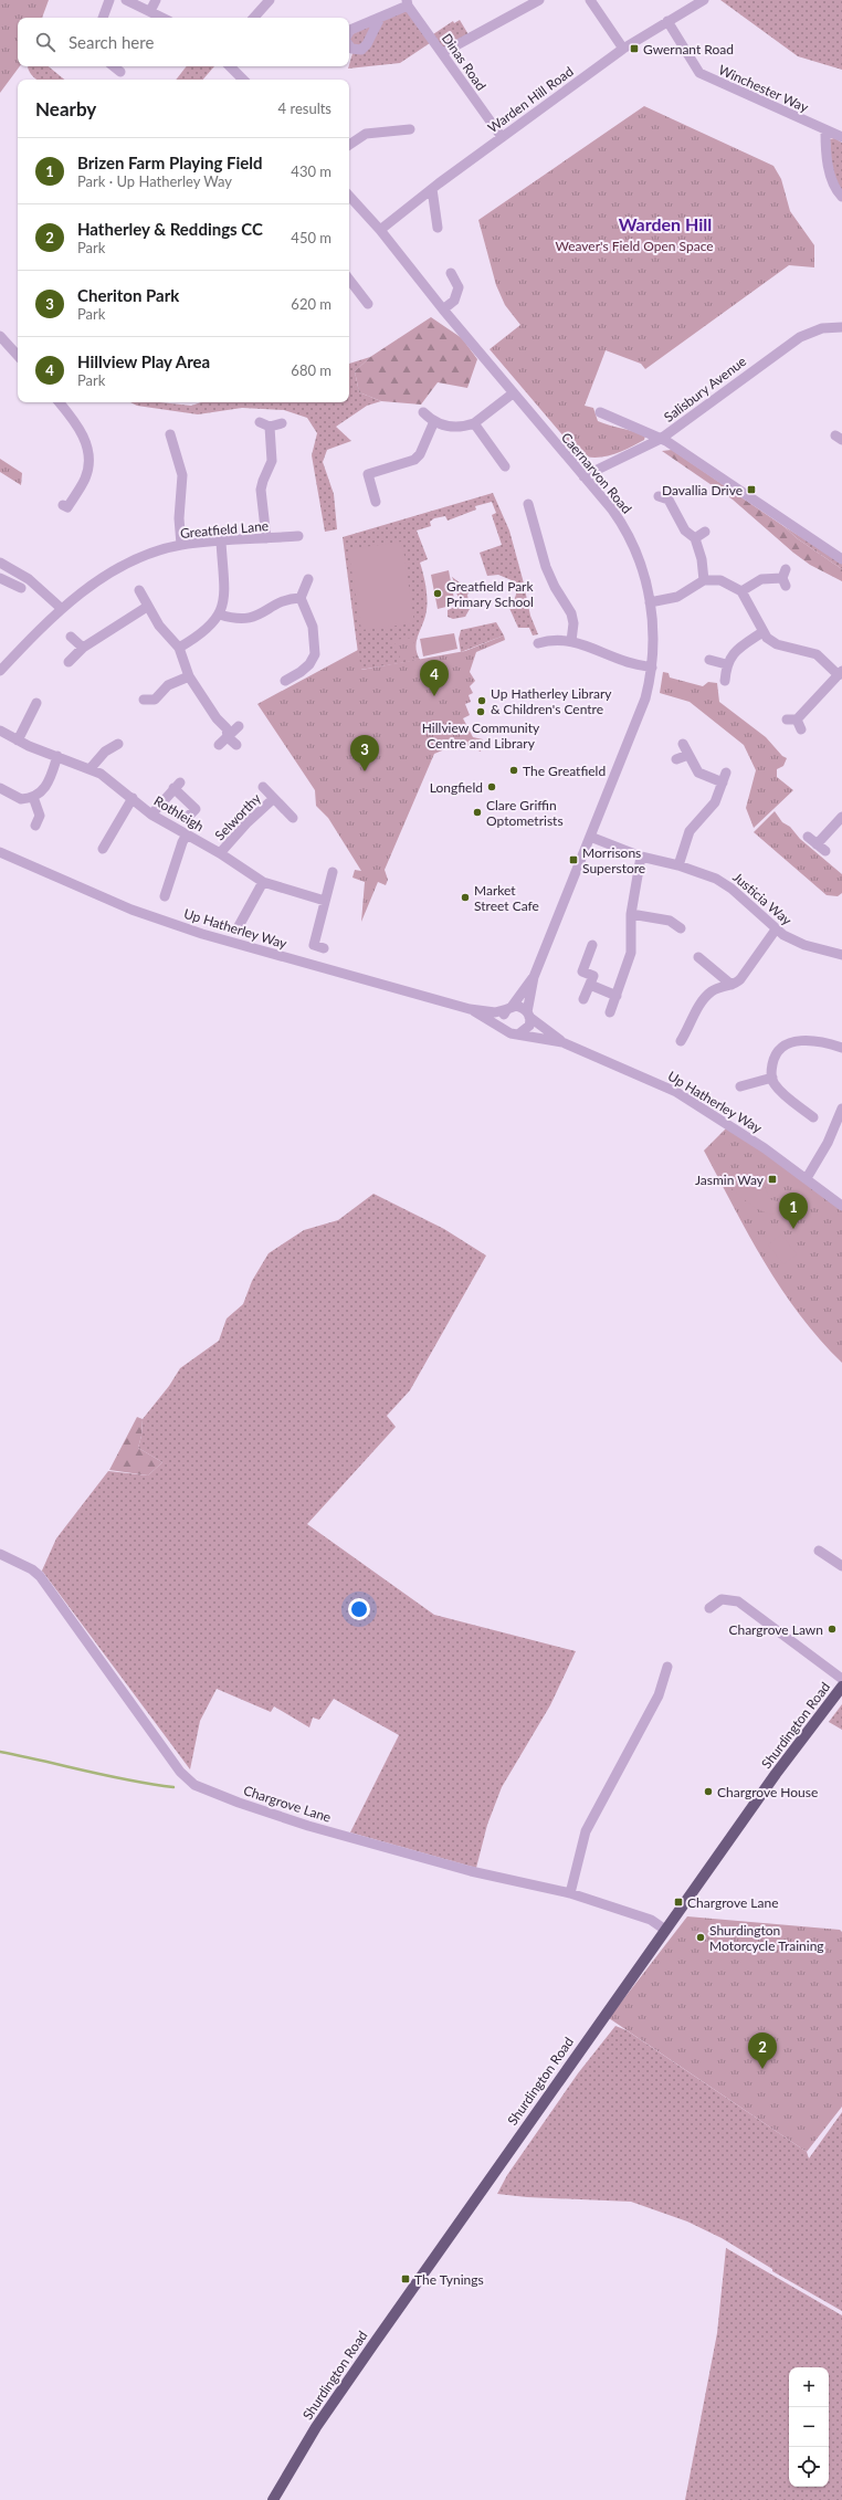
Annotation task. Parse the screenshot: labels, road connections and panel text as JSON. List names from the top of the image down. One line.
{"streets":{"main road":["Shurdington Road"],"street":["Dinas Road","Winchester Way","Warden Hill Road","Salisbury Avenue","Caernarvon Road","Greatfield Lane","Rothleigh","Selworthy","Justicia Way","Up Hatherley Way","Chargrove Lane"]},"crossings":[["Dinas Road","Warden Hill Road"],["Winchester Way","Warden Hill Road"],["Warden Hill Road","Caernarvon Road"],["Salisbury Avenue","Caernarvon Road"],["Caernarvon Road","Justicia Way"],["Caernarvon Road","Up Hatherley Way"],["Rothleigh","Selworthy"],["Shurdington Road","Chargrove Lane"]],"districts":["Warden Hill"],"parks":["Weaver's Field Open Space"],"places":{"transit":["Gwernant Road","Davallia Drive","Morrisons Superstore","Jasmin Way","Chargrove Lane","The Tynings"],"other":["Greatfield Park Primary School","Up Hatherley Library & Children's Centre","Hillview Community Centre and Library","The Greatfield","Longfield","Clare Griffin Optometrists","Market Street Cafe","Chargrove Lawn","Chargrove House","Shurdington Motorcycle Training"]},"page":{"search":"Search here","heading":["Nearby","4 results"],"list":[{"mark":"1","name":"Brizen Farm Playing Field","note":"Park · Up Hatherley Way","value":"430 m"},{"mark":"2","name":"Hatherley & Reddings CC","note":"Park","value":"450 m"},{"mark":"3","name":"Cheriton Park","note":"Park","value":"620 m"},{"mark":"4","name":"Hillview Play Area","note":"Park","value":"680 m"}],"pins":["4","3","1","2"],"map_buttons":["+","−"]}}
